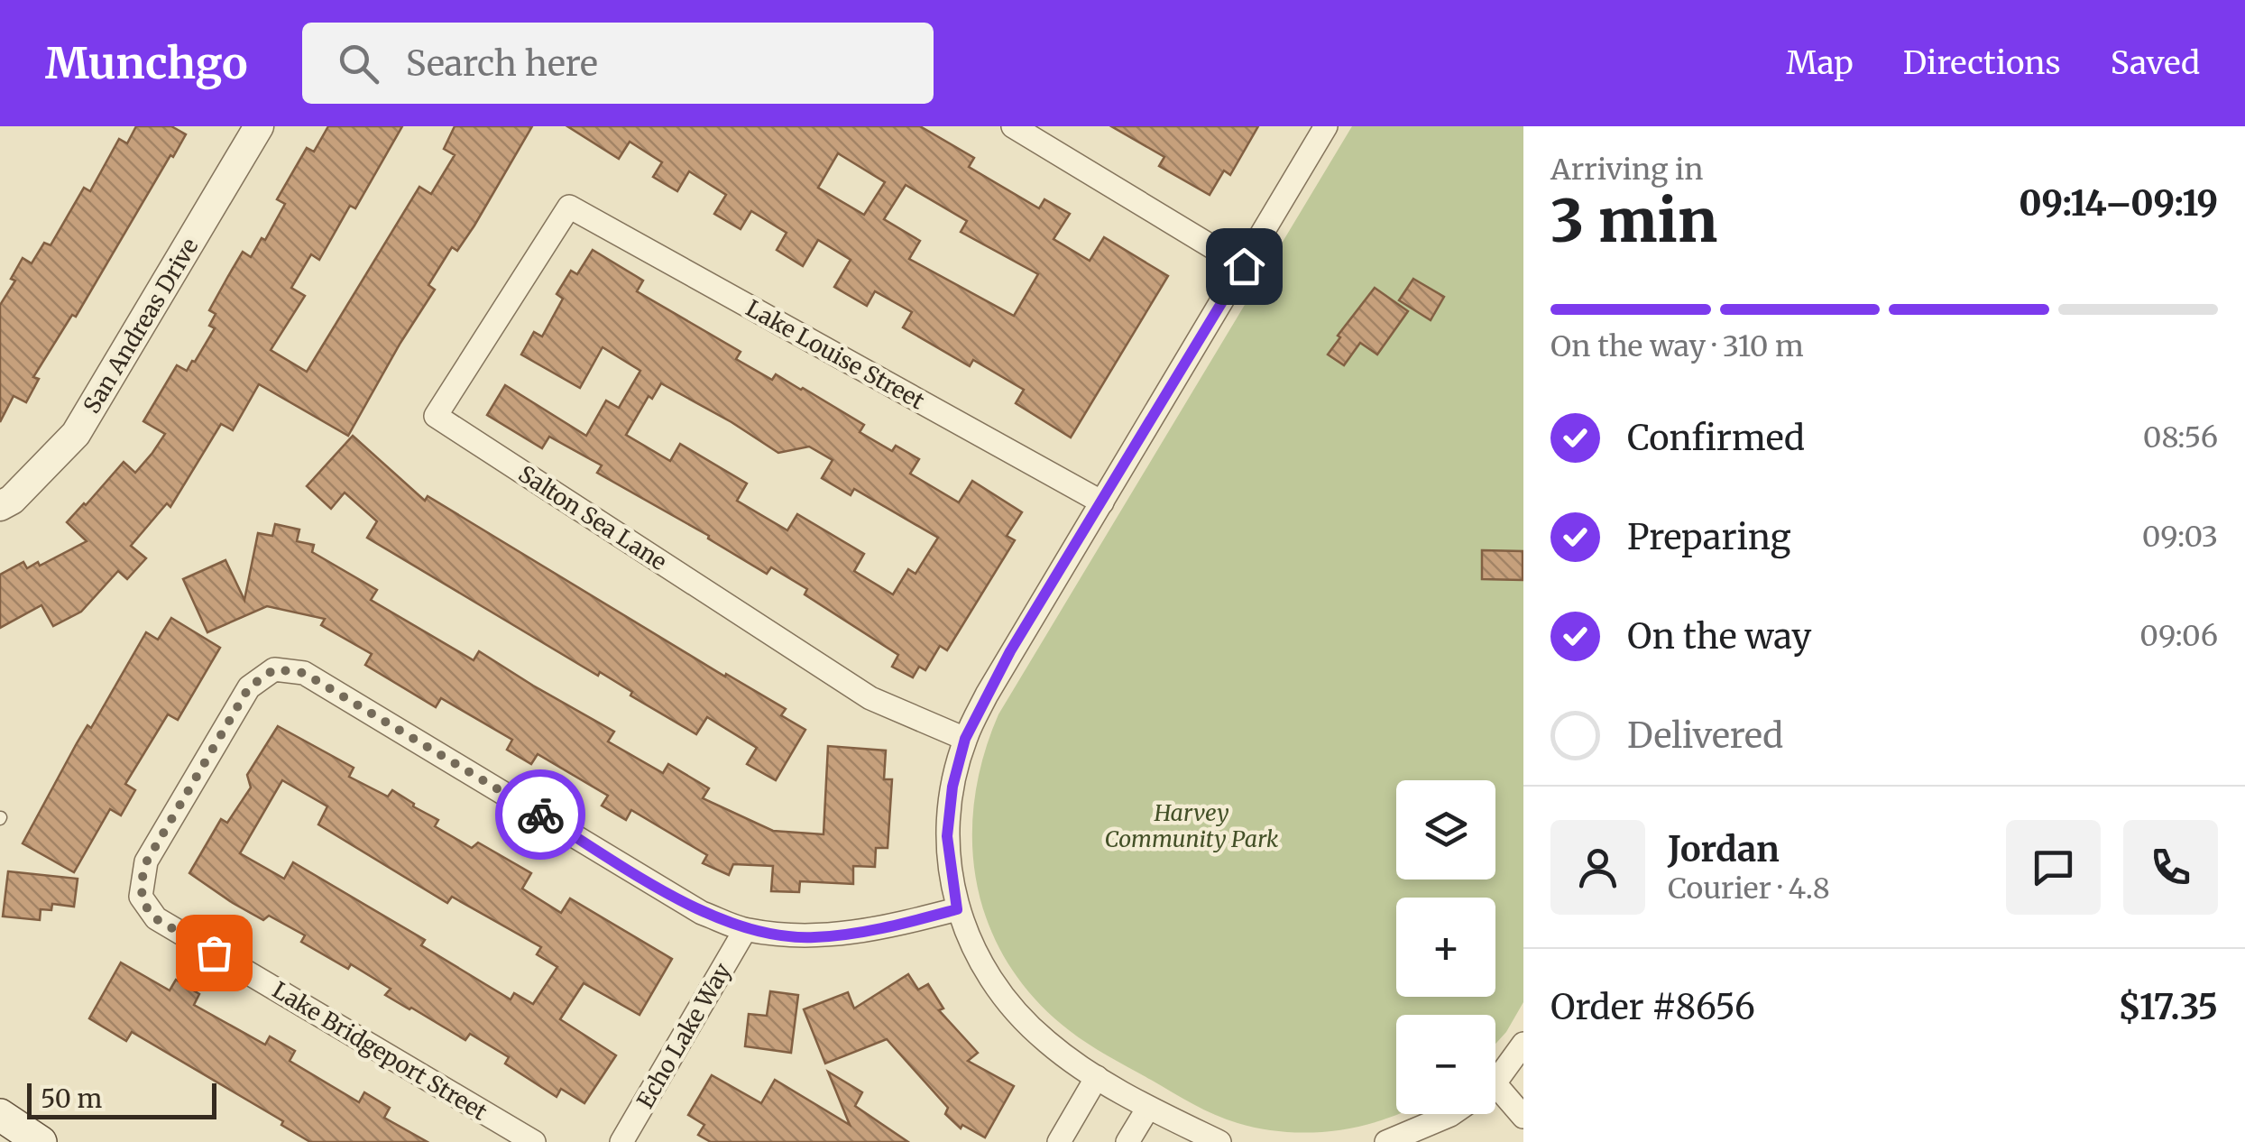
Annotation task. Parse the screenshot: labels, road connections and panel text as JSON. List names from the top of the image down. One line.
{"streets":{"street":["San Andreas Drive","Lake Louise Street","Salton Sea Lane","Echo Lake Way","Lake Bridgeport Street"]},"crossings":[["Lake Louise Street","Salton Sea Lane"],["Echo Lake Way","Lake Bridgeport Street"]],"parks":["Harvey Community Park"],"scale_bar":"50 m","page":{"header":"Munchgo","search":"Search here","nav":["Map","Directions","Saved"],"heading":["3 min","Arriving in","09:14–09:19"],"panel":["Jordan","Courier · 4.8","Order #8656","$17.35"],"bar":"On the way · 310 m","list":[["Confirmed","08:56"],["Preparing","09:03"],["On the way","09:06"],"Delivered"],"map_buttons":["+","−"],"scale":"50 m"}}
